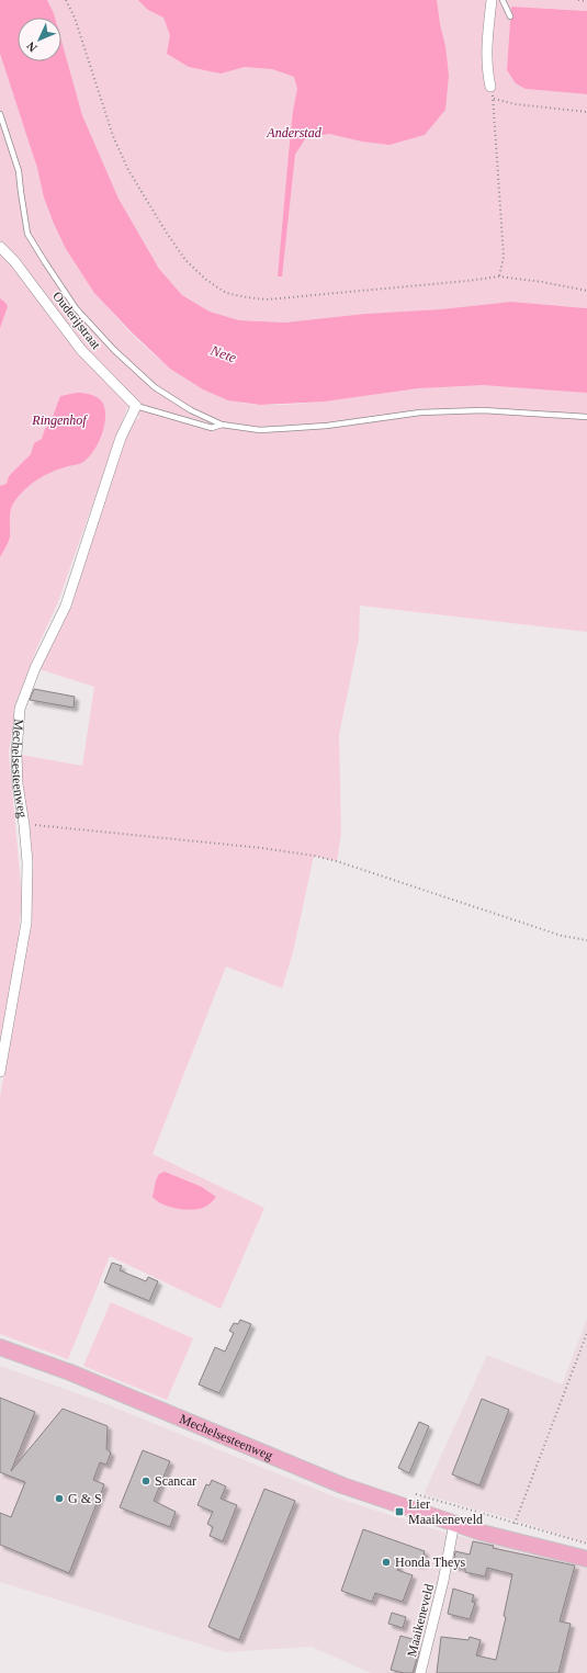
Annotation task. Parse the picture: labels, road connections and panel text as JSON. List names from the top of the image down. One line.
{"streets":{"main road":["Mechelsesteenweg"],"street":["Ouderijstraat","Maaikeneveld"]},"crossings":[["Ouderijstraat","Mechelsesteenweg"],["Mechelsesteenweg","Maaikeneveld"]],"water":["Nete"],"parks":["Anderstad","Ringenhof"],"places":{"other":["Scancar","G & S","Honda Theys"],"transit":["Lier Maaikeneveld"]},"north":"bottom left"}
